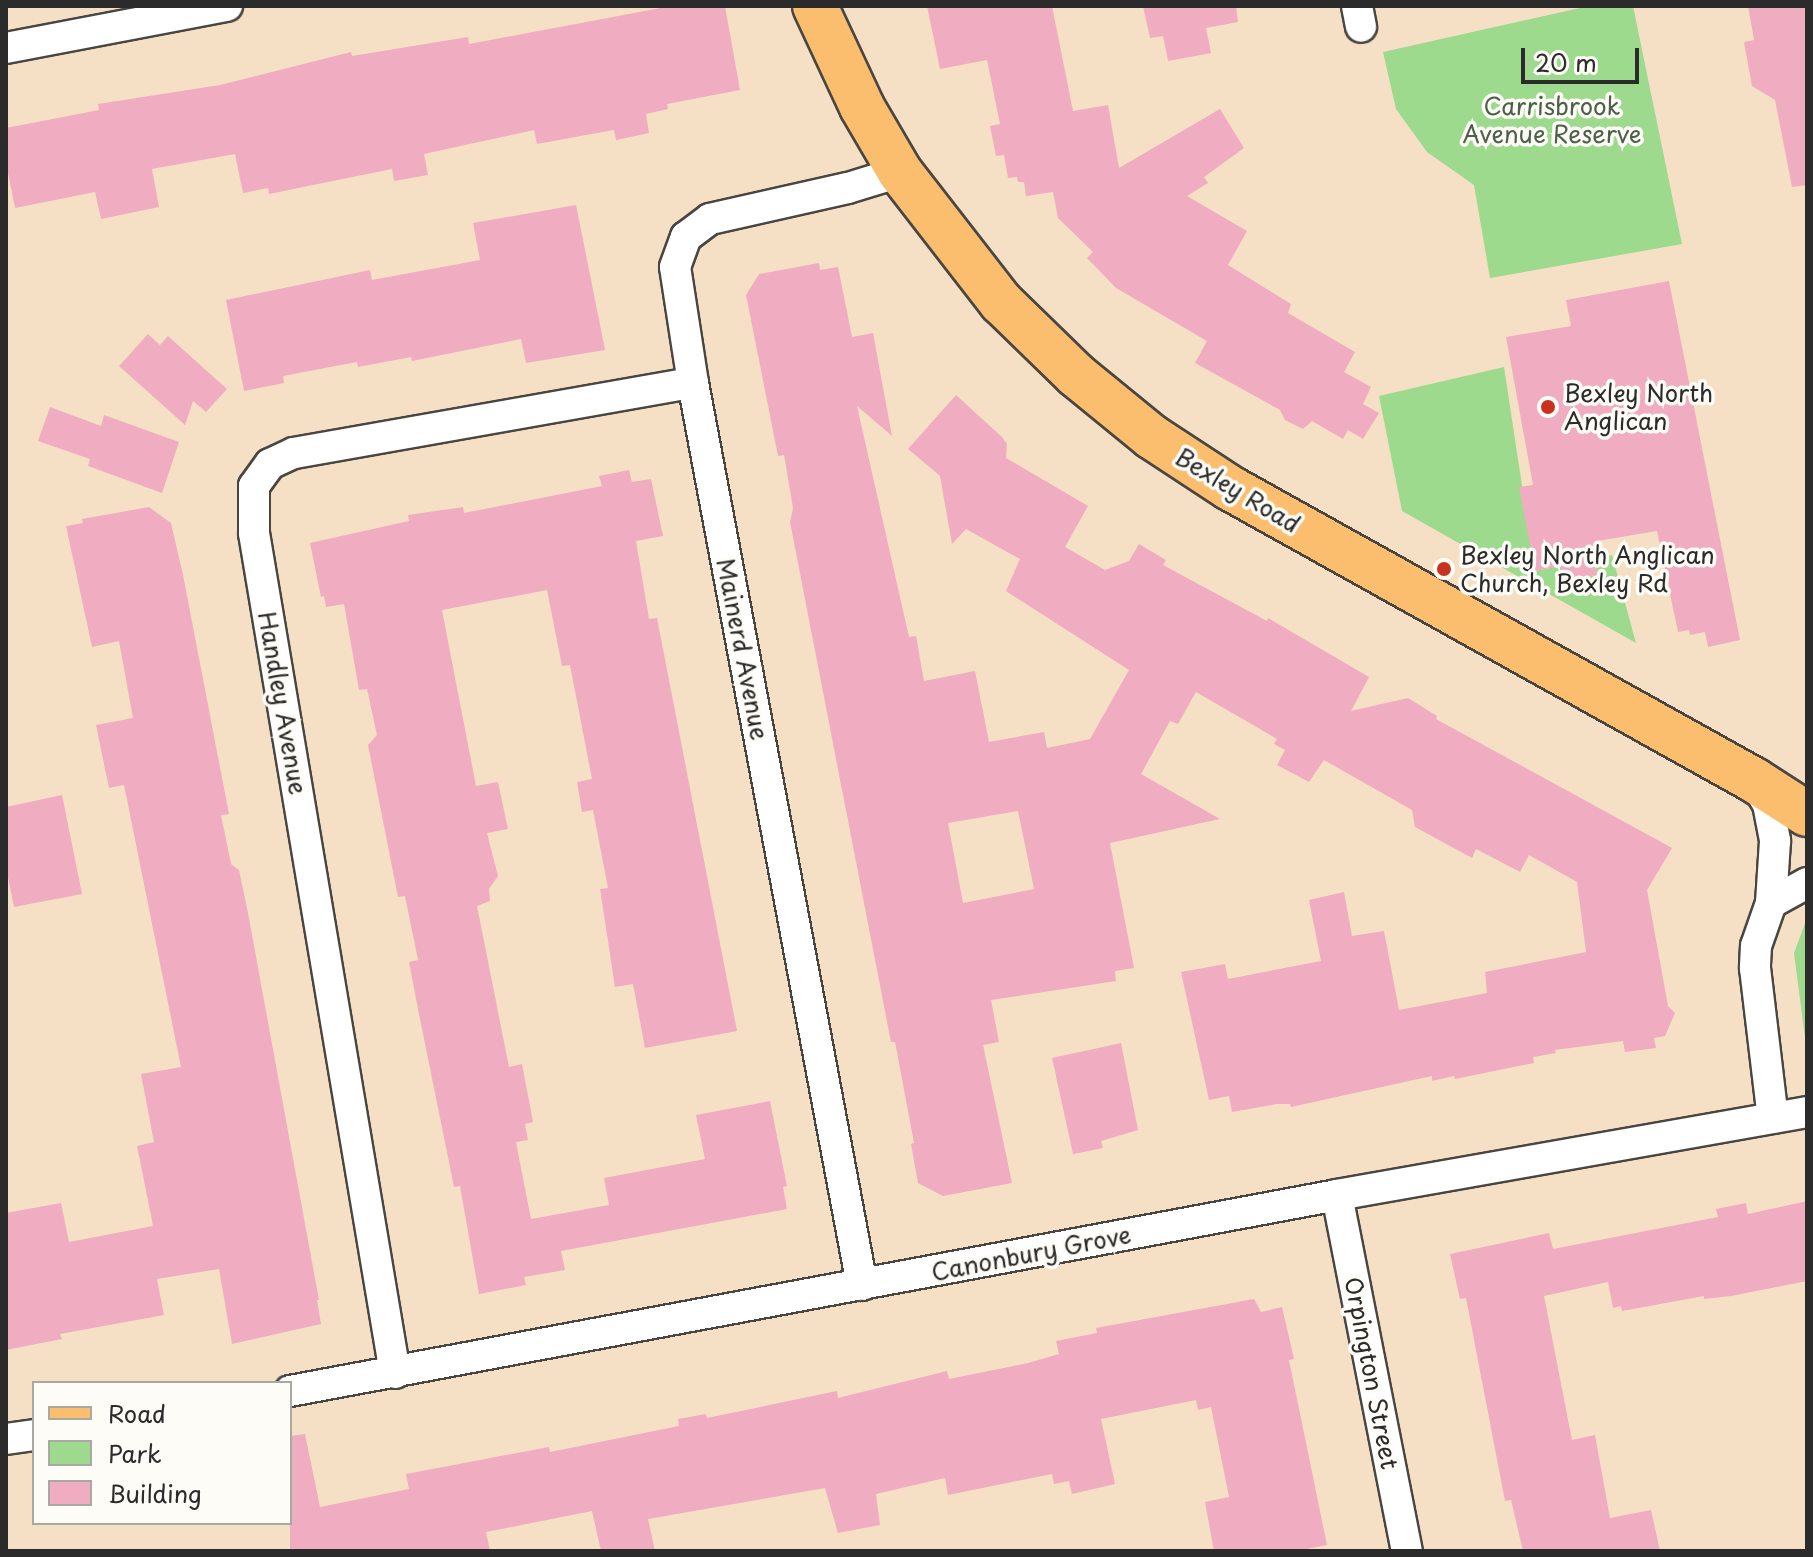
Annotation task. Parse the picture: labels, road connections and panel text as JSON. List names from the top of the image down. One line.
{"streets":{"main road":["Bexley Road"],"street":["Mainerd Avenue","Handley Avenue","Canonbury Grove","Orpington Street"]},"crossings":[["Bexley Road","Mainerd Avenue"],["Mainerd Avenue","Handley Avenue"],["Mainerd Avenue","Canonbury Grove"],["Handley Avenue","Canonbury Grove"],["Canonbury Grove","Orpington Street"]],"parks":["Carrisbrook Avenue Reserve"],"places":["Bexley North Anglican","Bexley North Anglican Church, Bexley Rd"],"legend":["Road","Park","Building"],"scale_bar":"20 m"}
